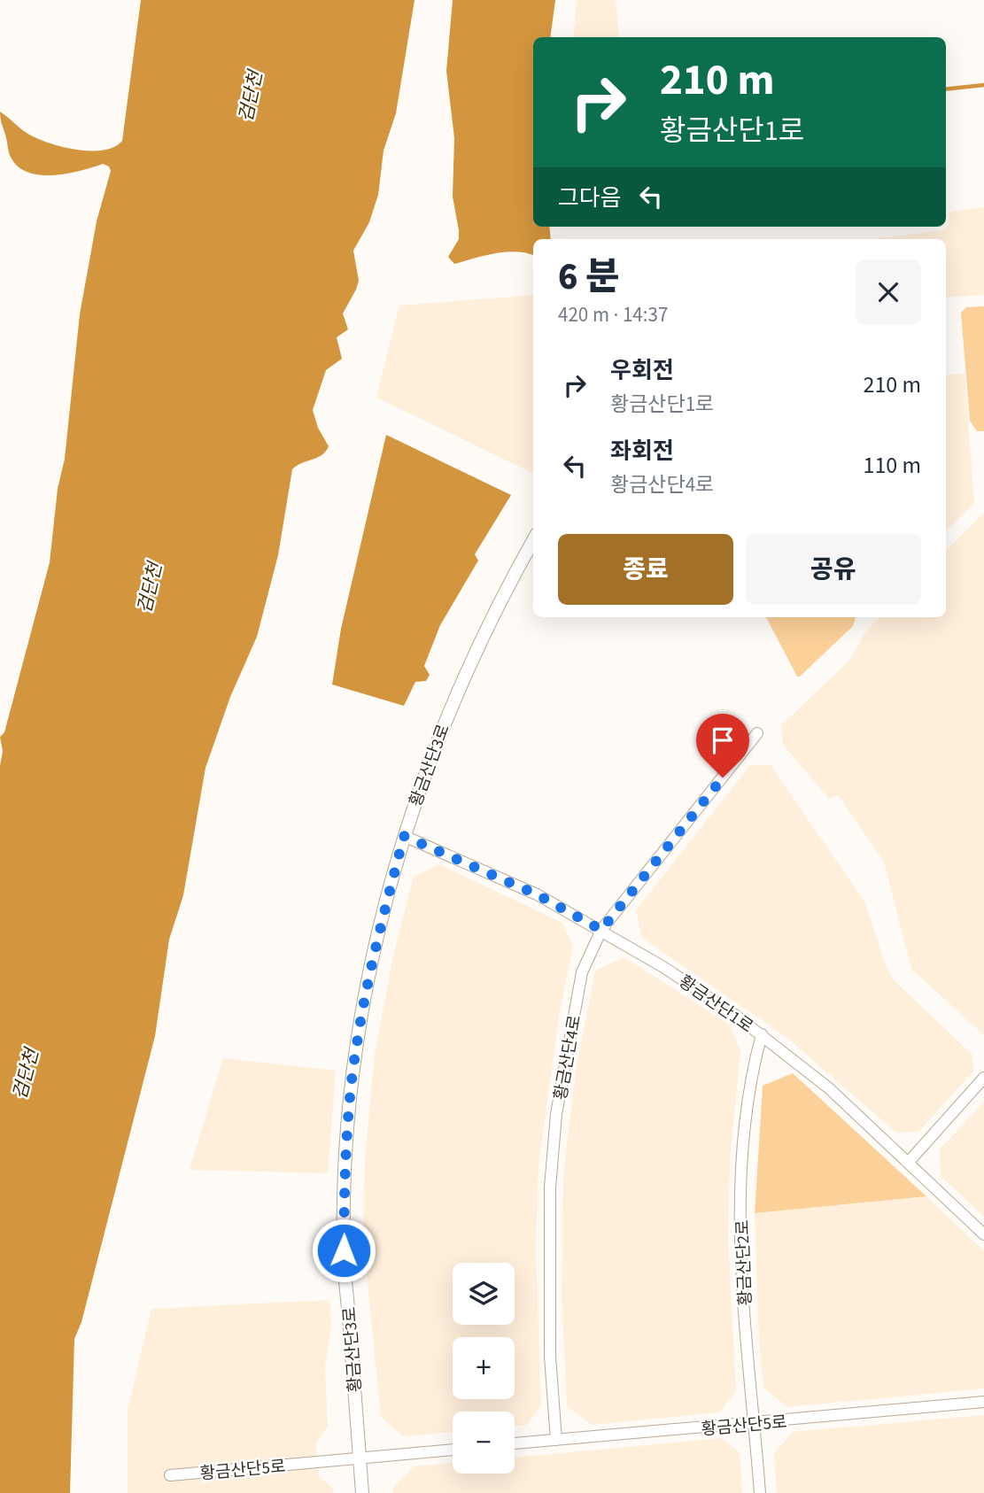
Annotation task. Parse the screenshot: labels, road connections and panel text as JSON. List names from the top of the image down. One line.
{"streets":{"street":["황금산단3로","황금산단1로","황금산단4로","황금산단2로","황금산단5로"]},"crossings":[["황금산단3로","황금산단1로"],["황금산단3로","황금산단5로"],["황금산단1로","황금산단4로"],["황금산단1로","황금산단2로"],["황금산단4로","황금산단5로"],["황금산단2로","황금산단5로"]],"water":["검단천"],"page":{"turn":["210 m","황금산단1로"],"then":"그다음","heading":["6 분","420 m · 14:37"],"list":[{"name":"우회전","note":"황금산단1로","value":"210 m"},{"name":"좌회전","note":"황금산단4로","value":"110 m"}],"buttons":["종료","공유"],"map_buttons":["+","−"]}}
